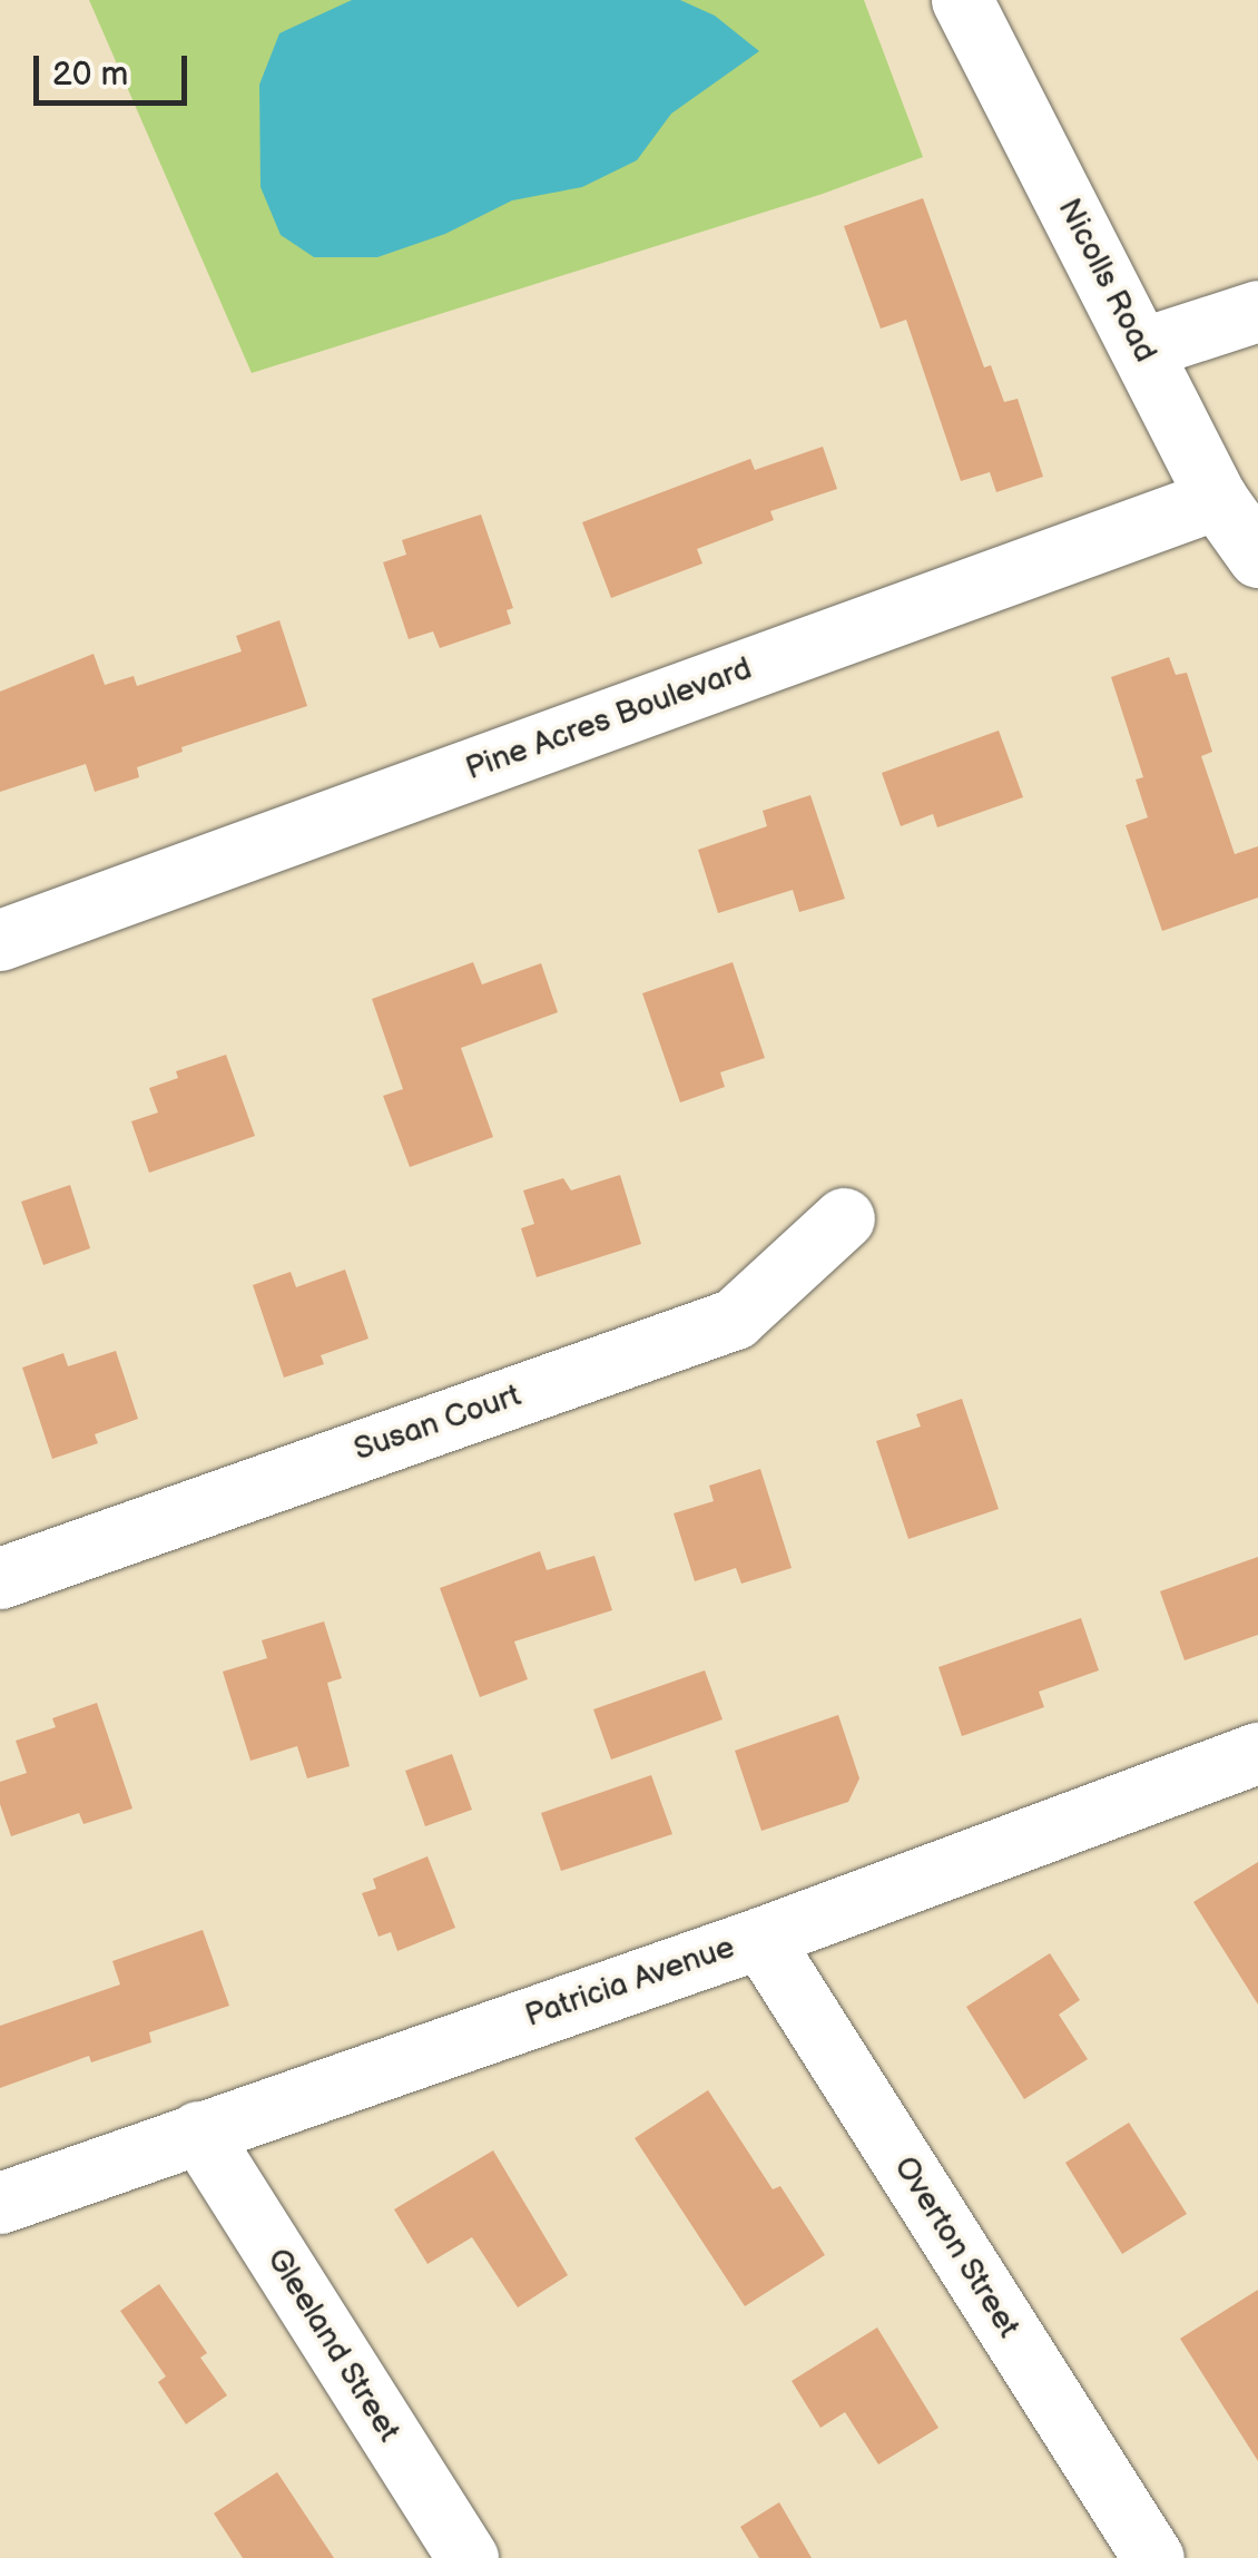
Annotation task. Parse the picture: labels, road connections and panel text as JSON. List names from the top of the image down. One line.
{"streets":{"street":["Nicolls Road","Pine Acres Boulevard","Susan Court","Patricia Avenue","Overton Street","Gleeland Street"]},"crossings":[["Nicolls Road","Pine Acres Boulevard"],["Patricia Avenue","Overton Street"],["Patricia Avenue","Gleeland Street"]],"scale_bar":"20 m"}
